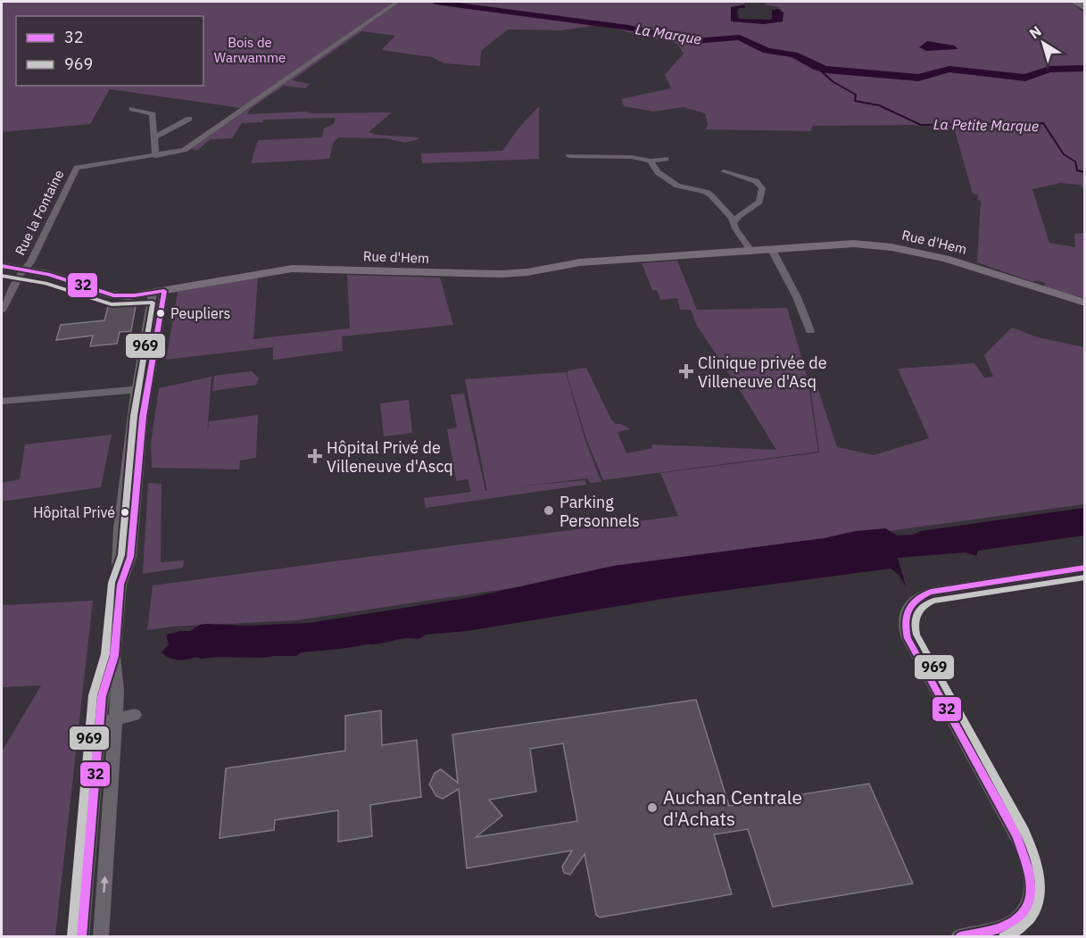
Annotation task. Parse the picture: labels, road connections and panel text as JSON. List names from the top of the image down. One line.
{"streets":{"street":["Rue la Fontaine","Rue d'Hem"]},"crossings":[["Rue la Fontaine","Rue d'Hem"]],"water":["La Marque","La Petite Marque"],"parks":["Bois de Warwamme"],"places":{"other":["Peupliers","Parking Personnels","Hôpital Privé","Auchan Centrale d'Achats"],"health":["Clinique privée de Villeneuve d'Asq","Hôpital Privé de Villeneuve d'Ascq"]},"lines":["transit line 32","transit line 969"],"legend":["32","969"],"north":"top left"}
